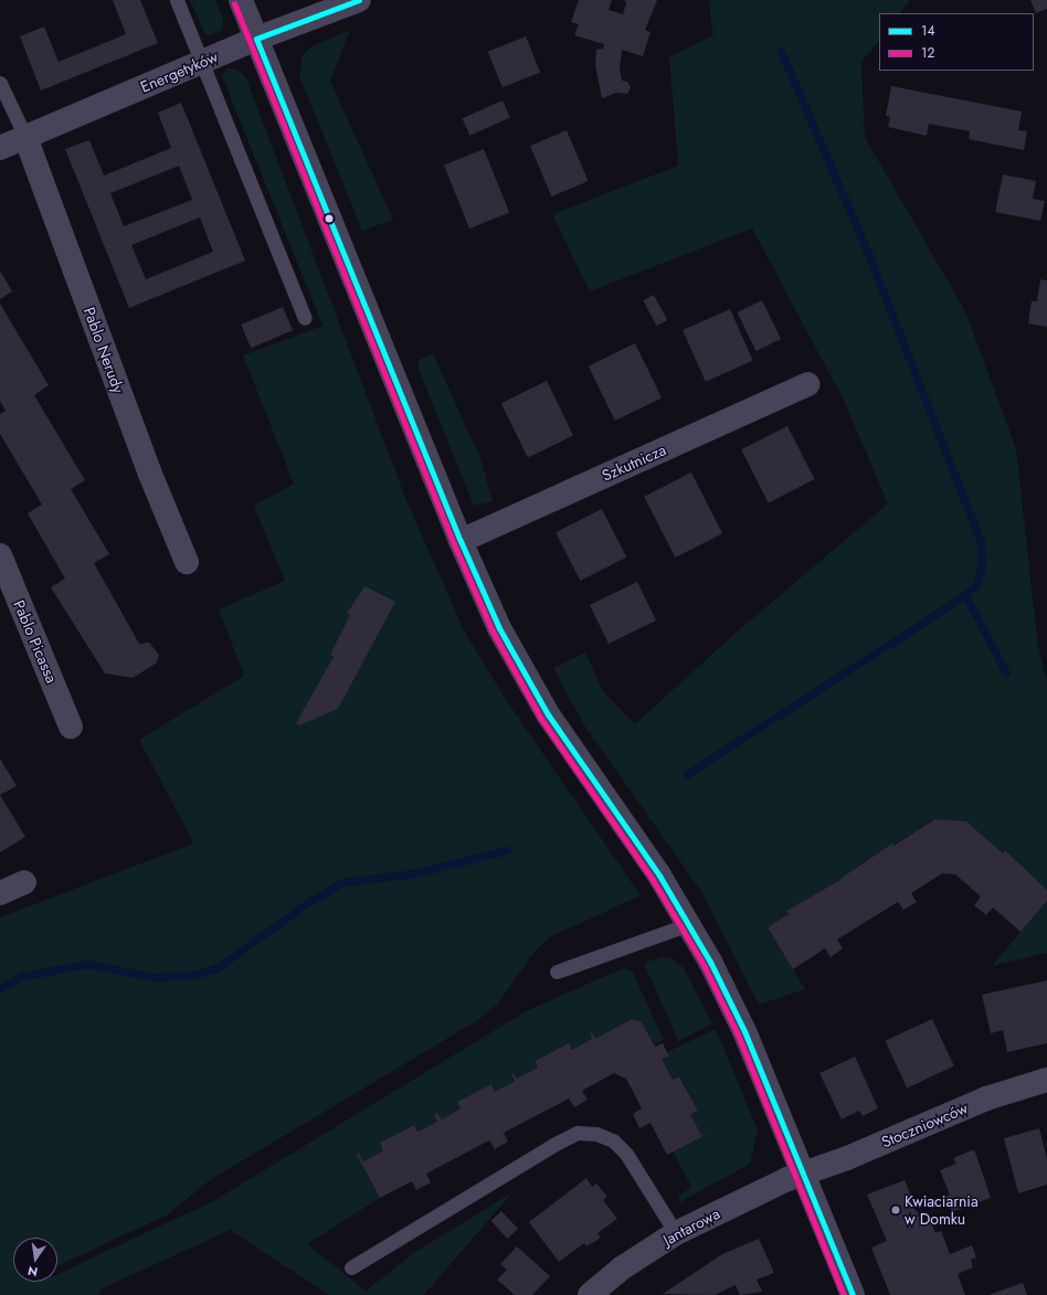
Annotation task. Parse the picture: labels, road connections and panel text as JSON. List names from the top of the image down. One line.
{"streets":{"street":["Energetyków","Pablo Nerudy","Szkutnicza","Pablo Picassa","Stoczniowców","Jantarowa"]},"crossings":[["Energetyków","Pablo Nerudy"],["Stoczniowców","Jantarowa"]],"places":["Kwiaciarnia w Domku"],"lines":["transit line 14","transit line 12"],"legend":["14","12"],"north":"bottom"}
